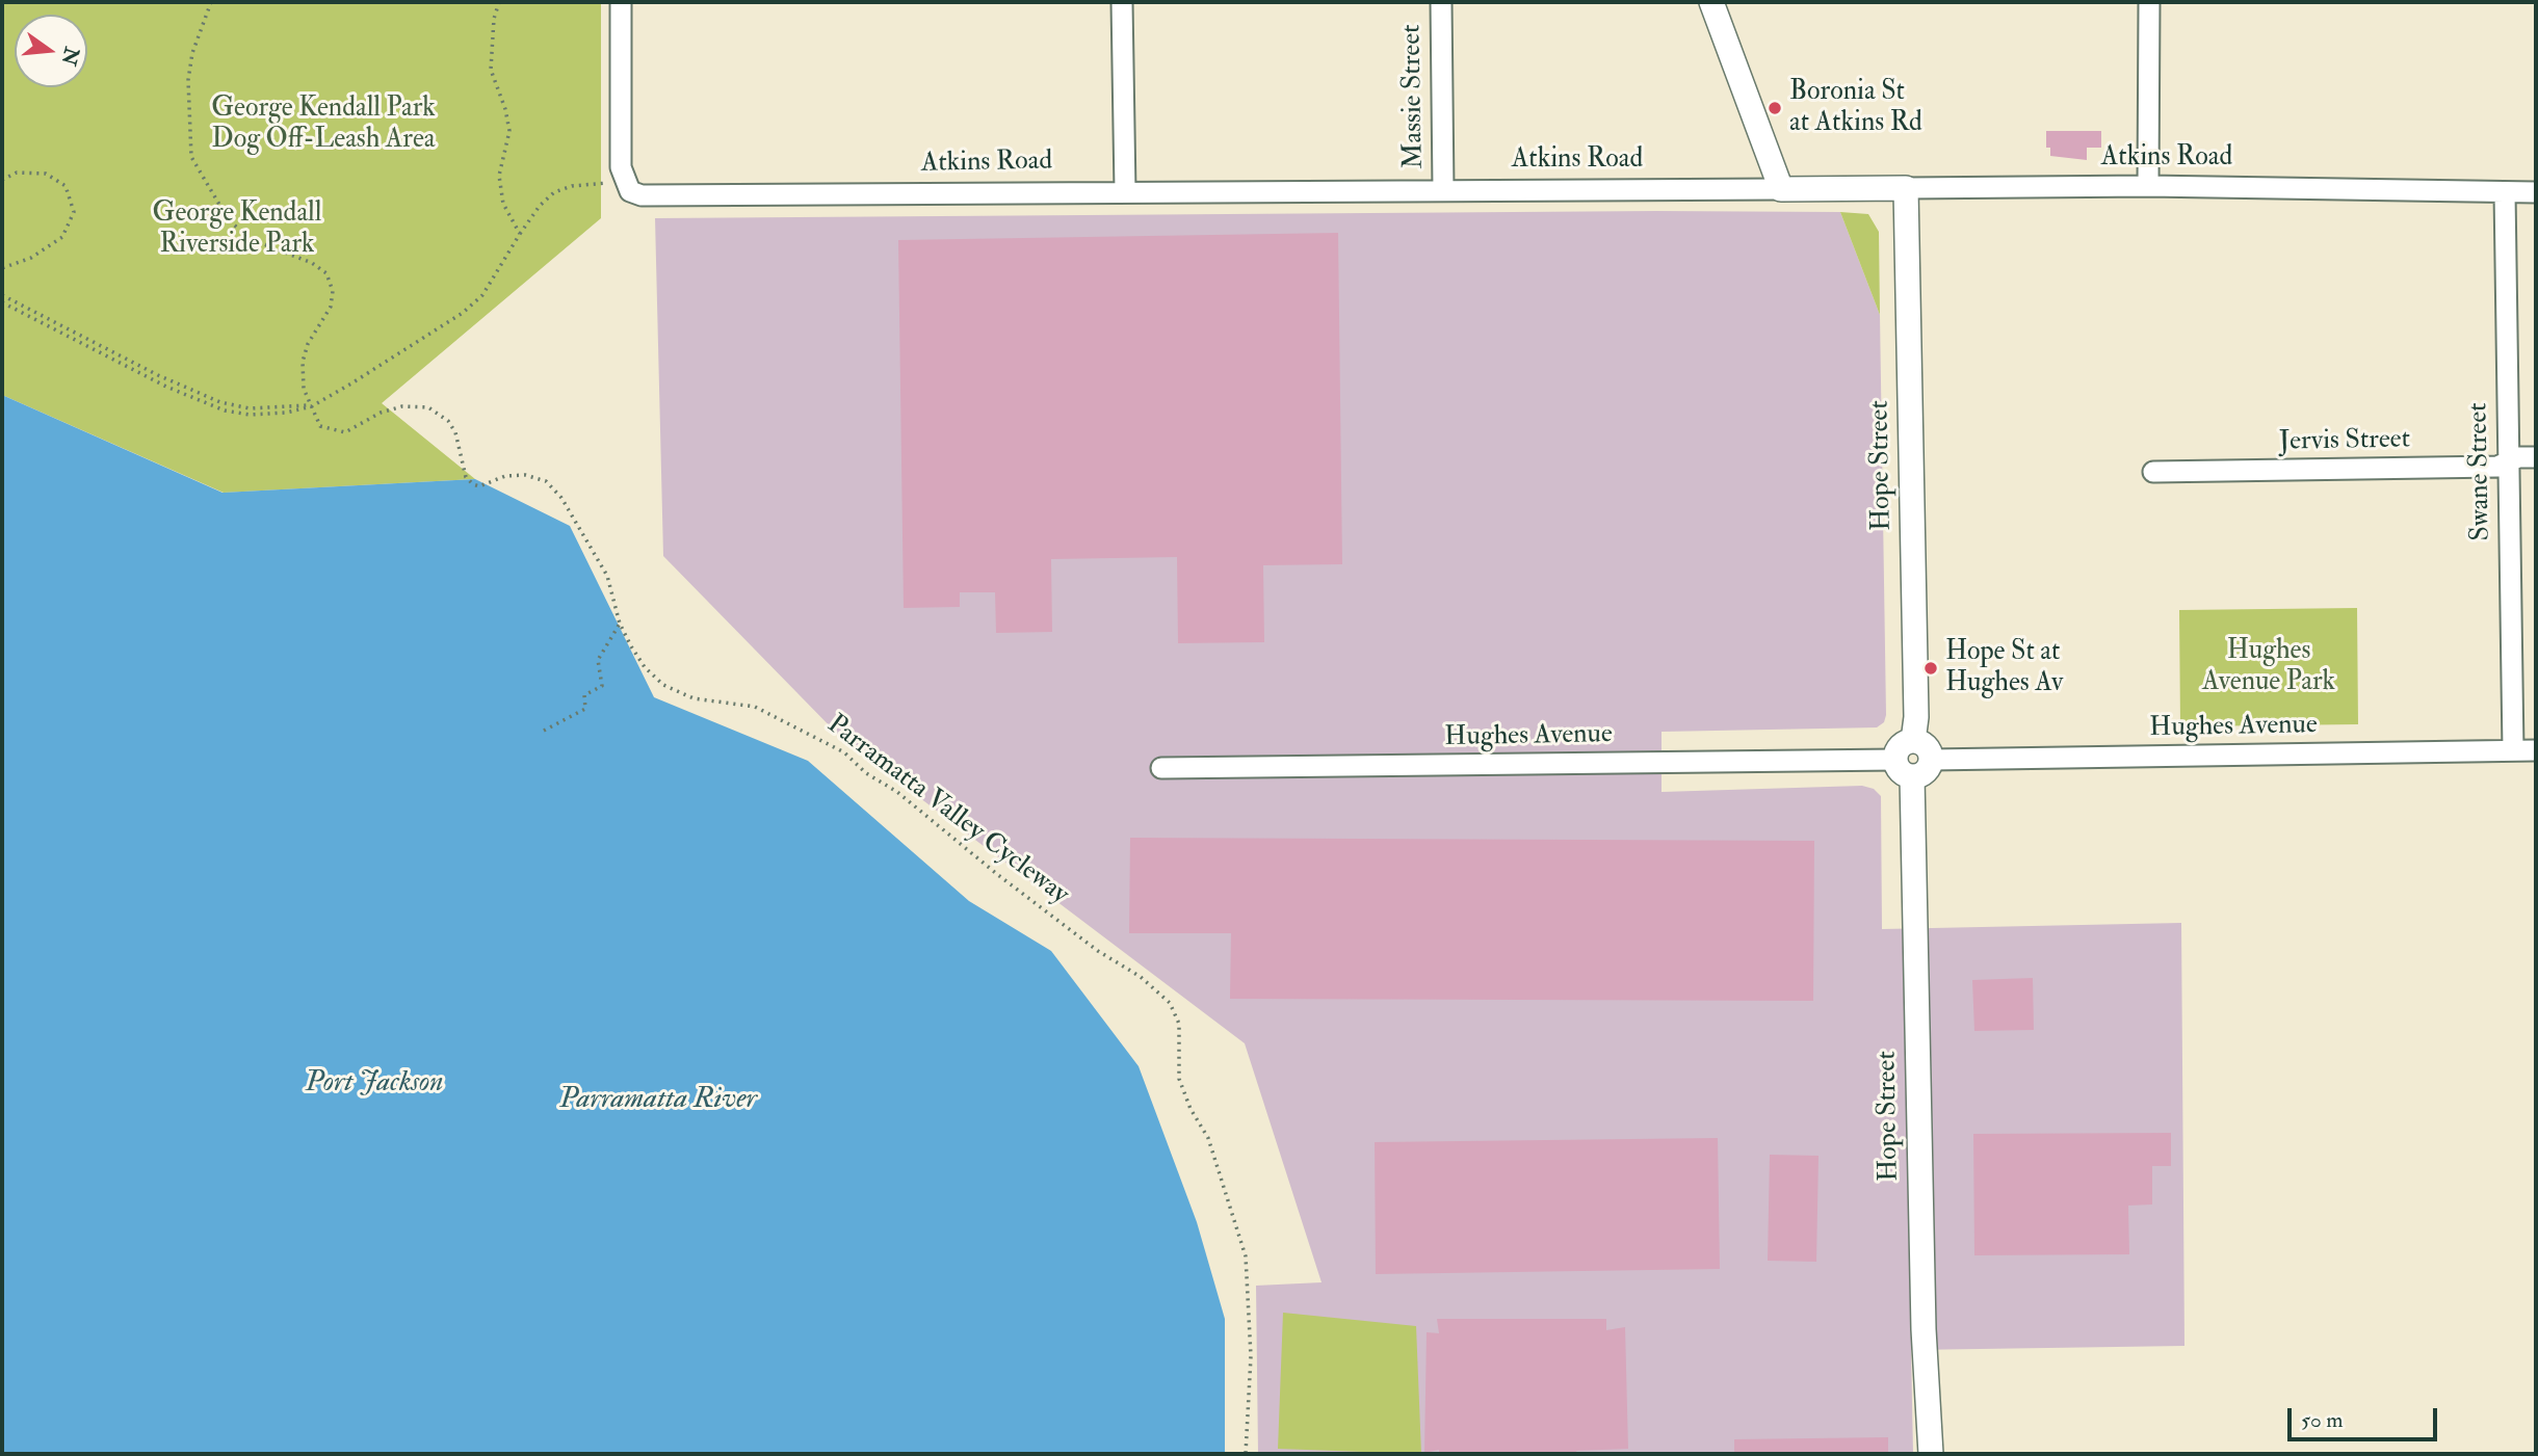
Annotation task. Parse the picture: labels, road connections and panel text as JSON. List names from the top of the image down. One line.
{"streets":{"street":["Massie Street","Atkins Road","Jervis Street","Hope Street","Swane Street","Hughes Avenue"],"path":["Parramatta Valley Cycleway"]},"crossings":[["Massie Street","Atkins Road"],["Atkins Road","Hope Street"],["Atkins Road","Swane Street"],["Jervis Street","Swane Street"],["Hope Street","Hughes Avenue"],["Swane Street","Hughes Avenue"]],"water":["Port Jackson","Parramatta River"],"parks":["George Kendall Park Dog Off-Leash Area","George Kendall Riverside Park","Hughes Avenue Park"],"places":["Boronia St at Atkins Rd","Hope St at Hughes Av"],"scale_bar":"50 m","north":"right"}
